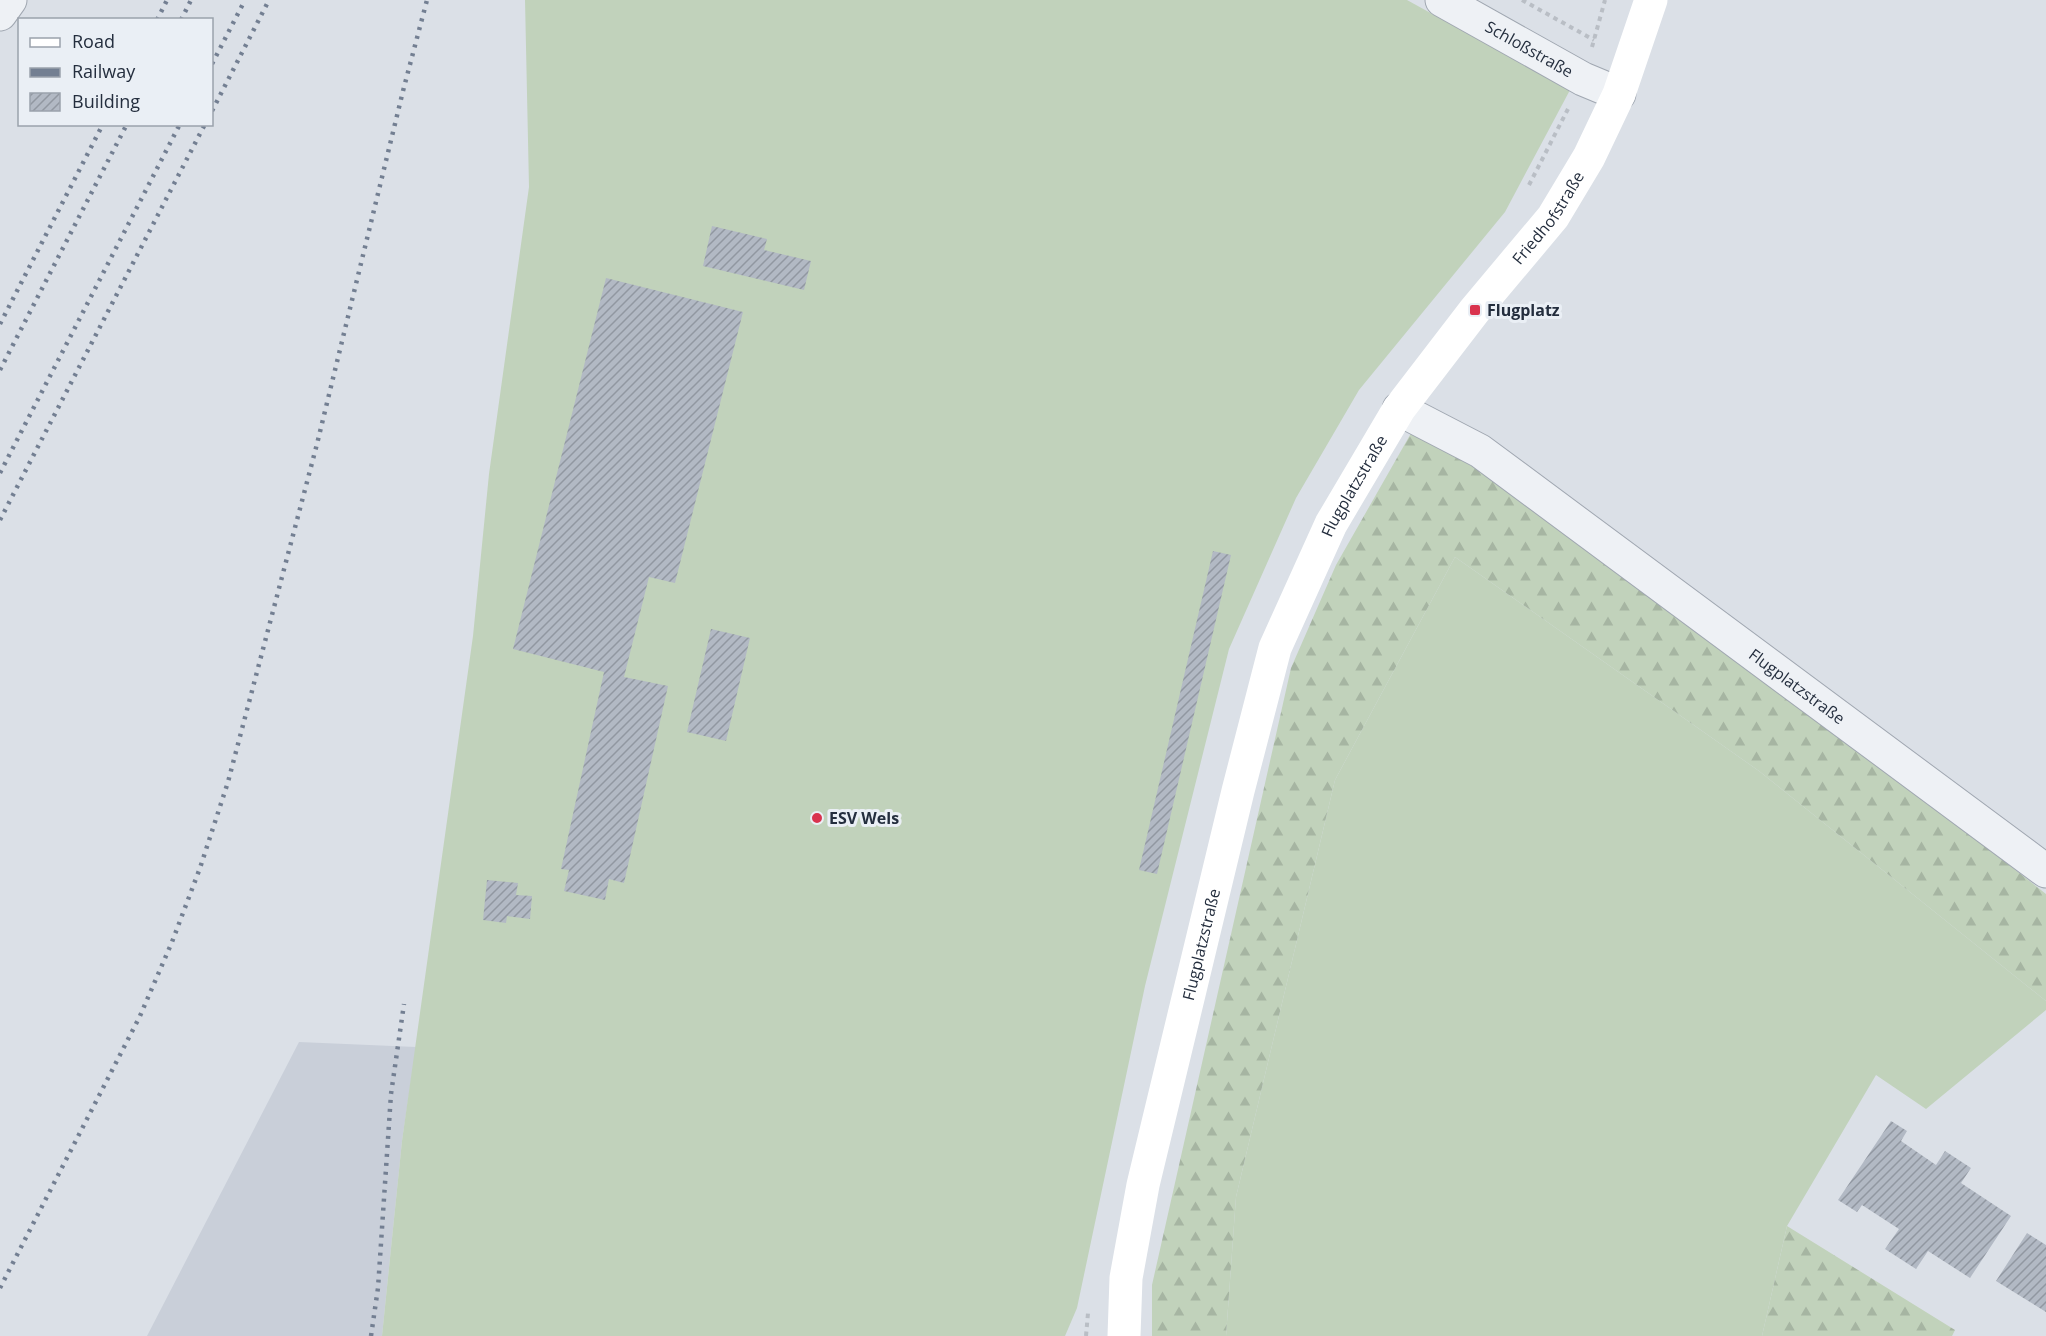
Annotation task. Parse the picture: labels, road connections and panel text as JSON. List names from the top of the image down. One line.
{"streets":{"street":["Schloßstraße","Friedhofstraße","Flugplatzstraße"]},"crossings":[["Schloßstraße","Friedhofstraße"],["Friedhofstraße","Flugplatzstraße"]],"places":{"transit":["Flugplatz"],"other":["ESV Wels"]},"legend":["Road","Railway","Building"]}
